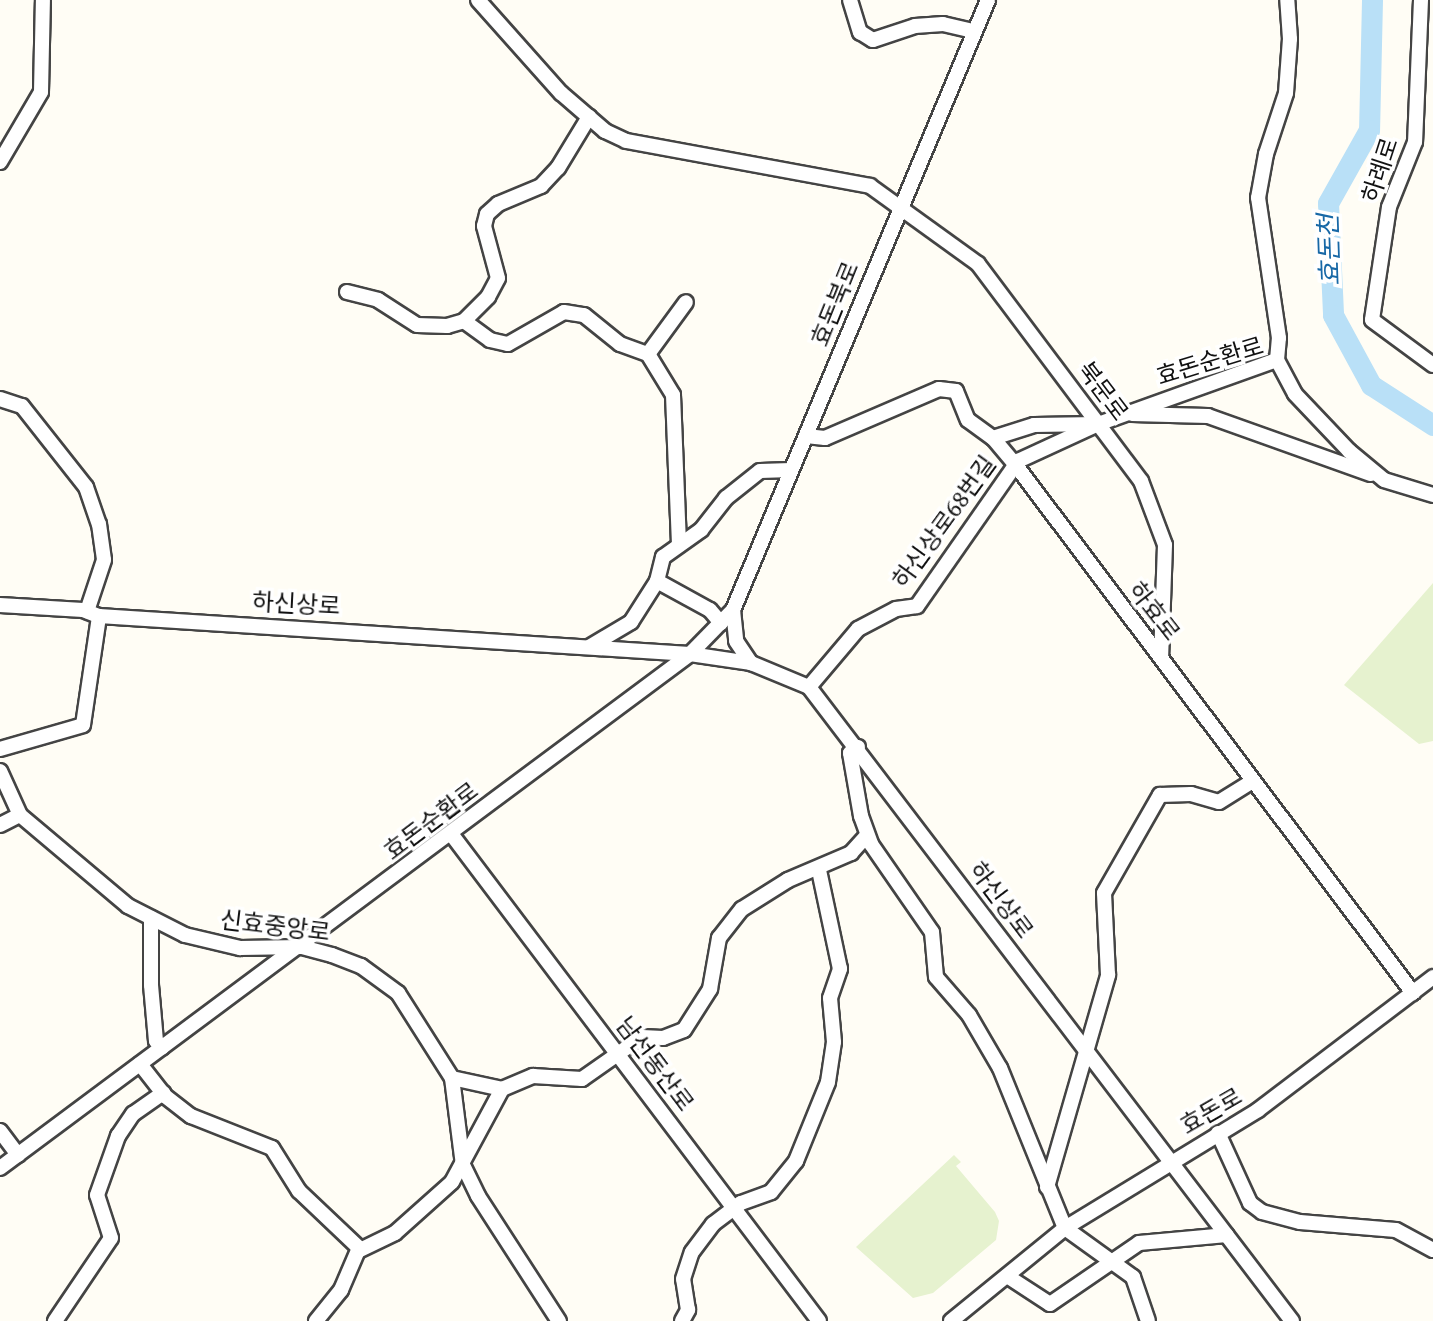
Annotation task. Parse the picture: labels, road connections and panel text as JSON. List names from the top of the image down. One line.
{"streets":{"street":["하례로","효돈북로","효돈순환로","북문로","하신상로68번길","하신상로","하효로","신효중앙로","남선동산로","효돈로"]},"crossings":[["효돈북로","효돈순환로"],["효돈북로","북문로"],["효돈북로","하효로"],["효돈순환로","북문로"],["효돈순환로","하신상로68번길"],["효돈순환로","하신상로"],["효돈순환로","하효로"],["효돈순환로","신효중앙로"],["효돈순환로","남선동산로"],["북문로","하신상로68번길"],["북문로","하효로"],["하신상로68번길","하신상로"],["하신상로68번길","하효로"],["하신상로","효돈로"],["하효로","효돈로"]],"water":["효돈천"]}
